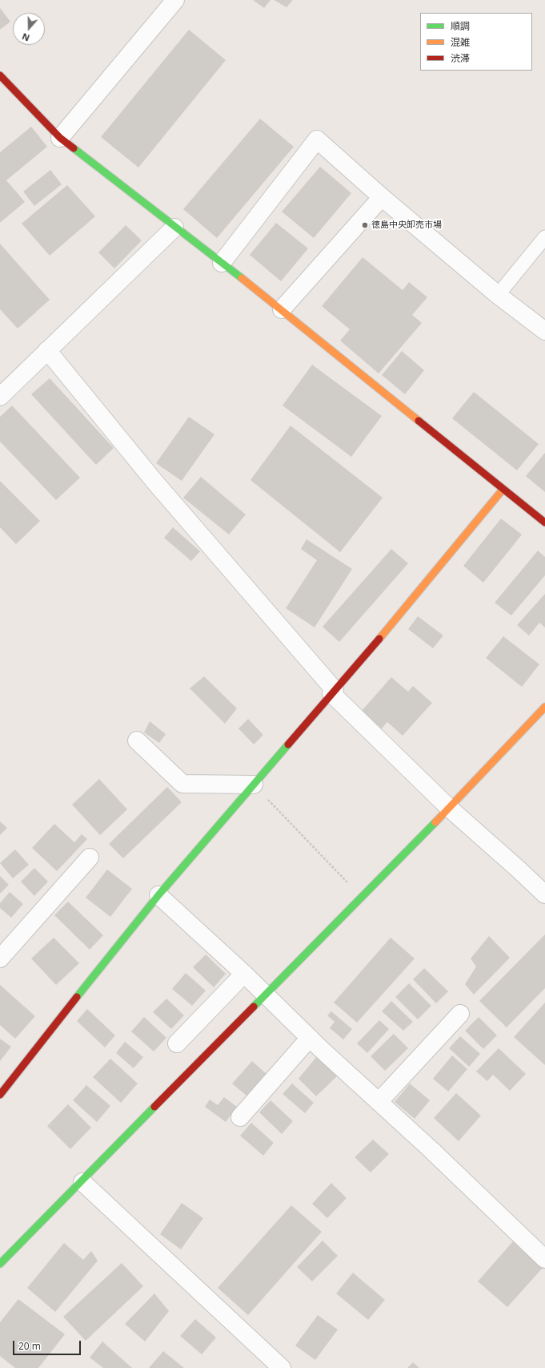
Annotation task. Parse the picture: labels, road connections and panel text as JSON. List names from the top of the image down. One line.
{"places":["徳島中央卸売市場"],"legend":["順調","混雑","渋滞"],"scale_bar":"20 m","north":"bottom"}
